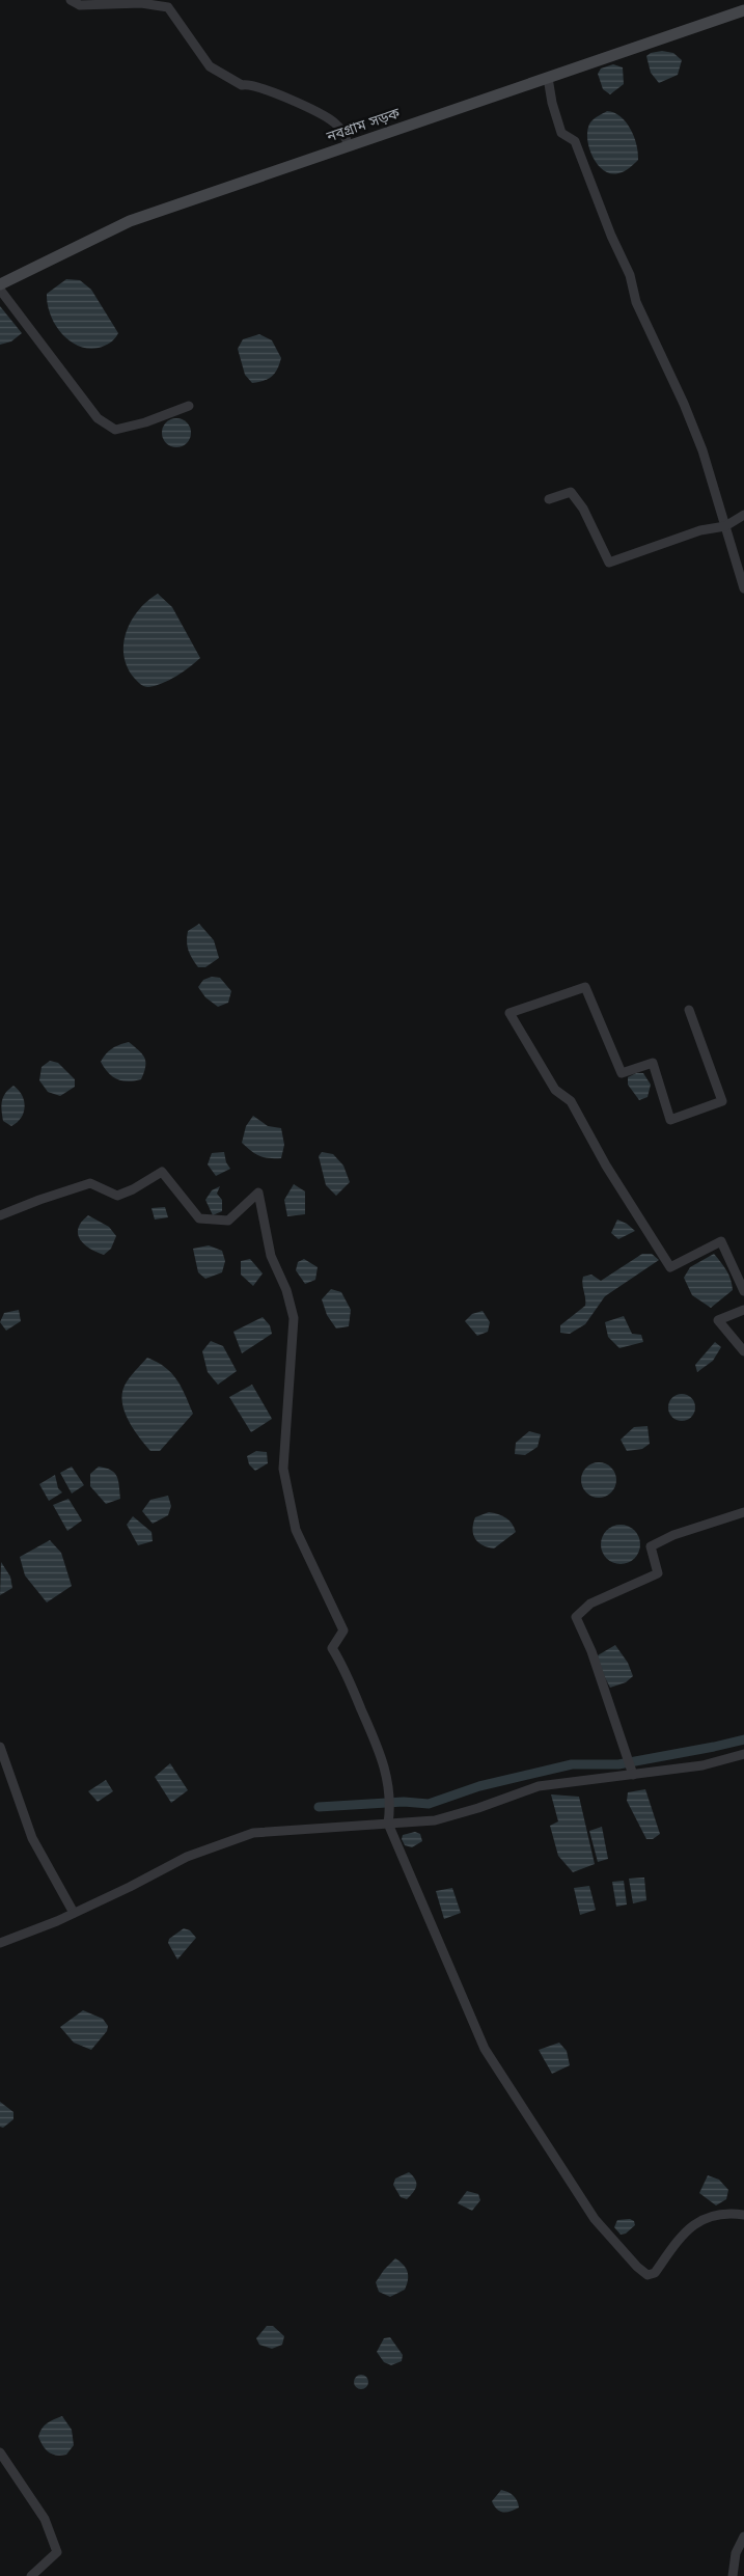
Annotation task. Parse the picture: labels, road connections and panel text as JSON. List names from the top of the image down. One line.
{"streets":{"main road":["নবগ্রাম সড়ক"]}}
